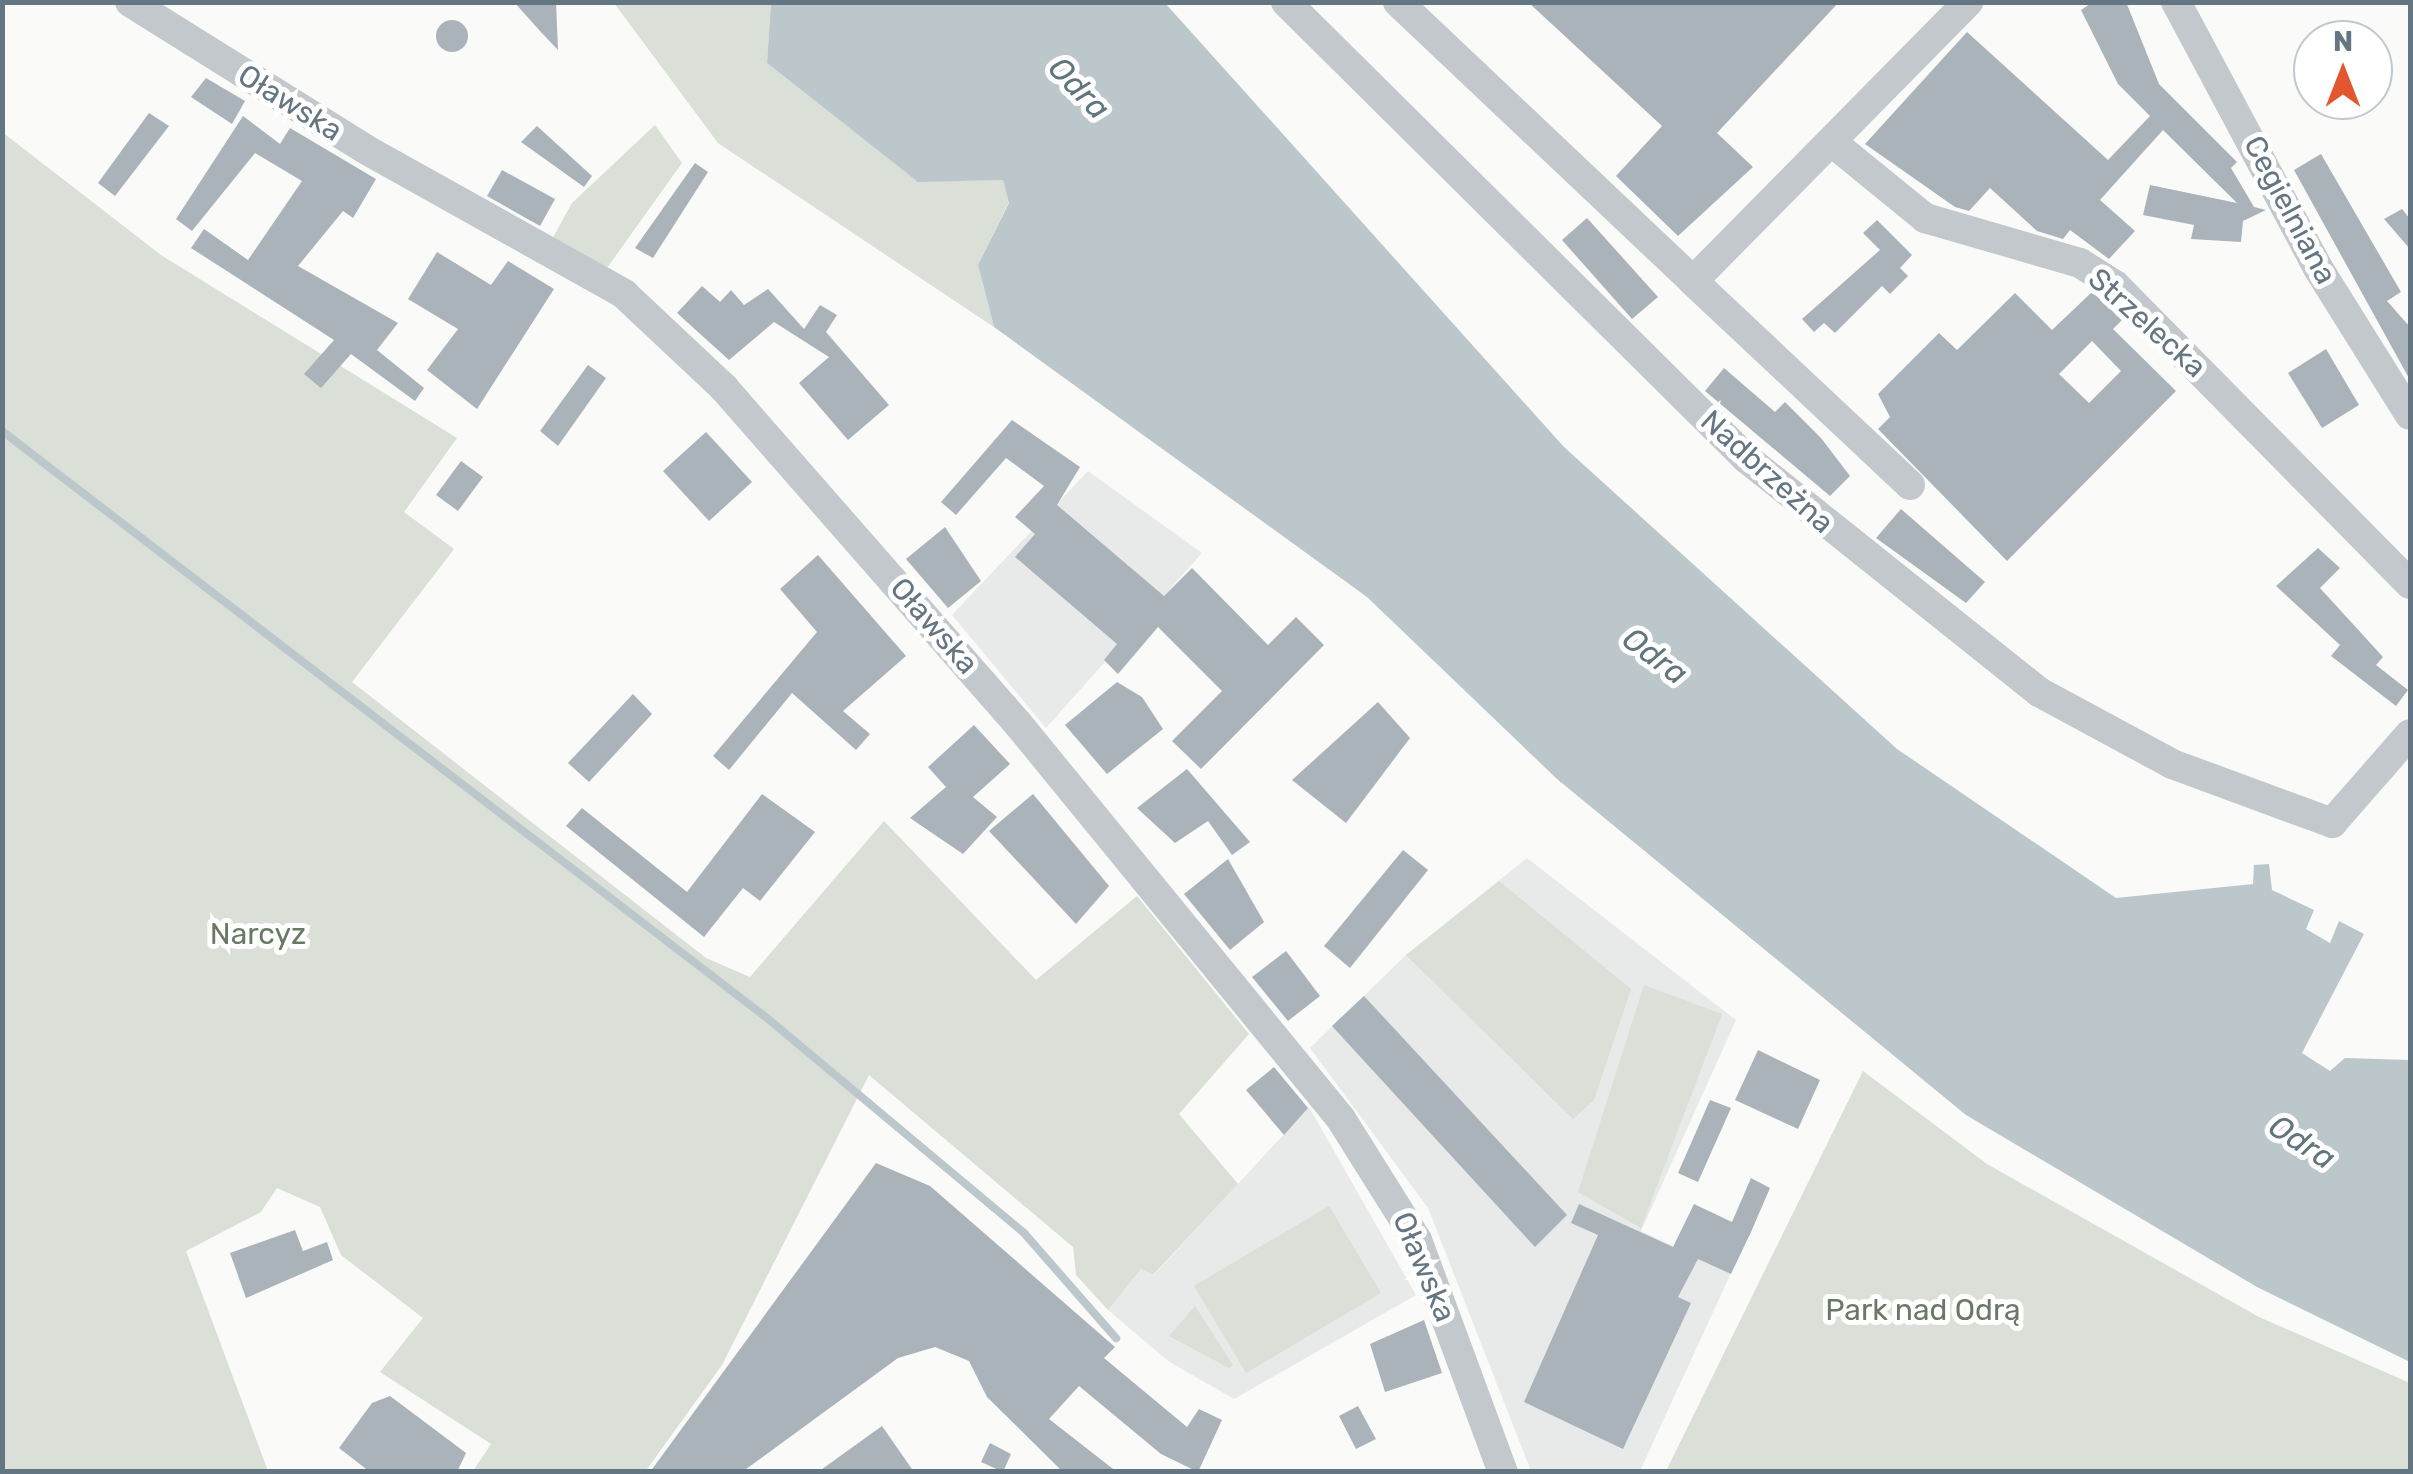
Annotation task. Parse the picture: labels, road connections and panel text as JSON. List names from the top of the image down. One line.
{"streets":{"street":["Oławska","Cegielniana","Strzelecka","Nadbrzeżna"]},"water":["Odra"],"parks":["Narcyz","Park nad Odrą"],"north":"top"}
